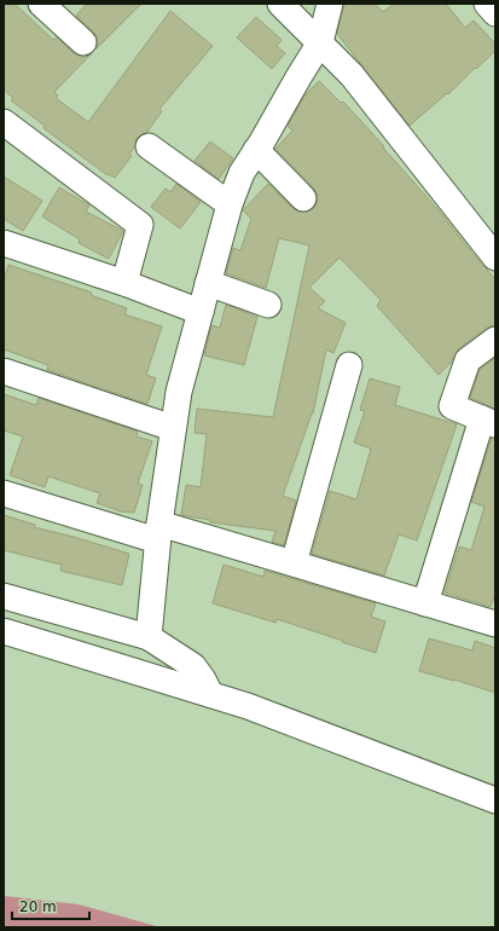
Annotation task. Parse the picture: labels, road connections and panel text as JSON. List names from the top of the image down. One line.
{"scale_bar":"20 m"}
